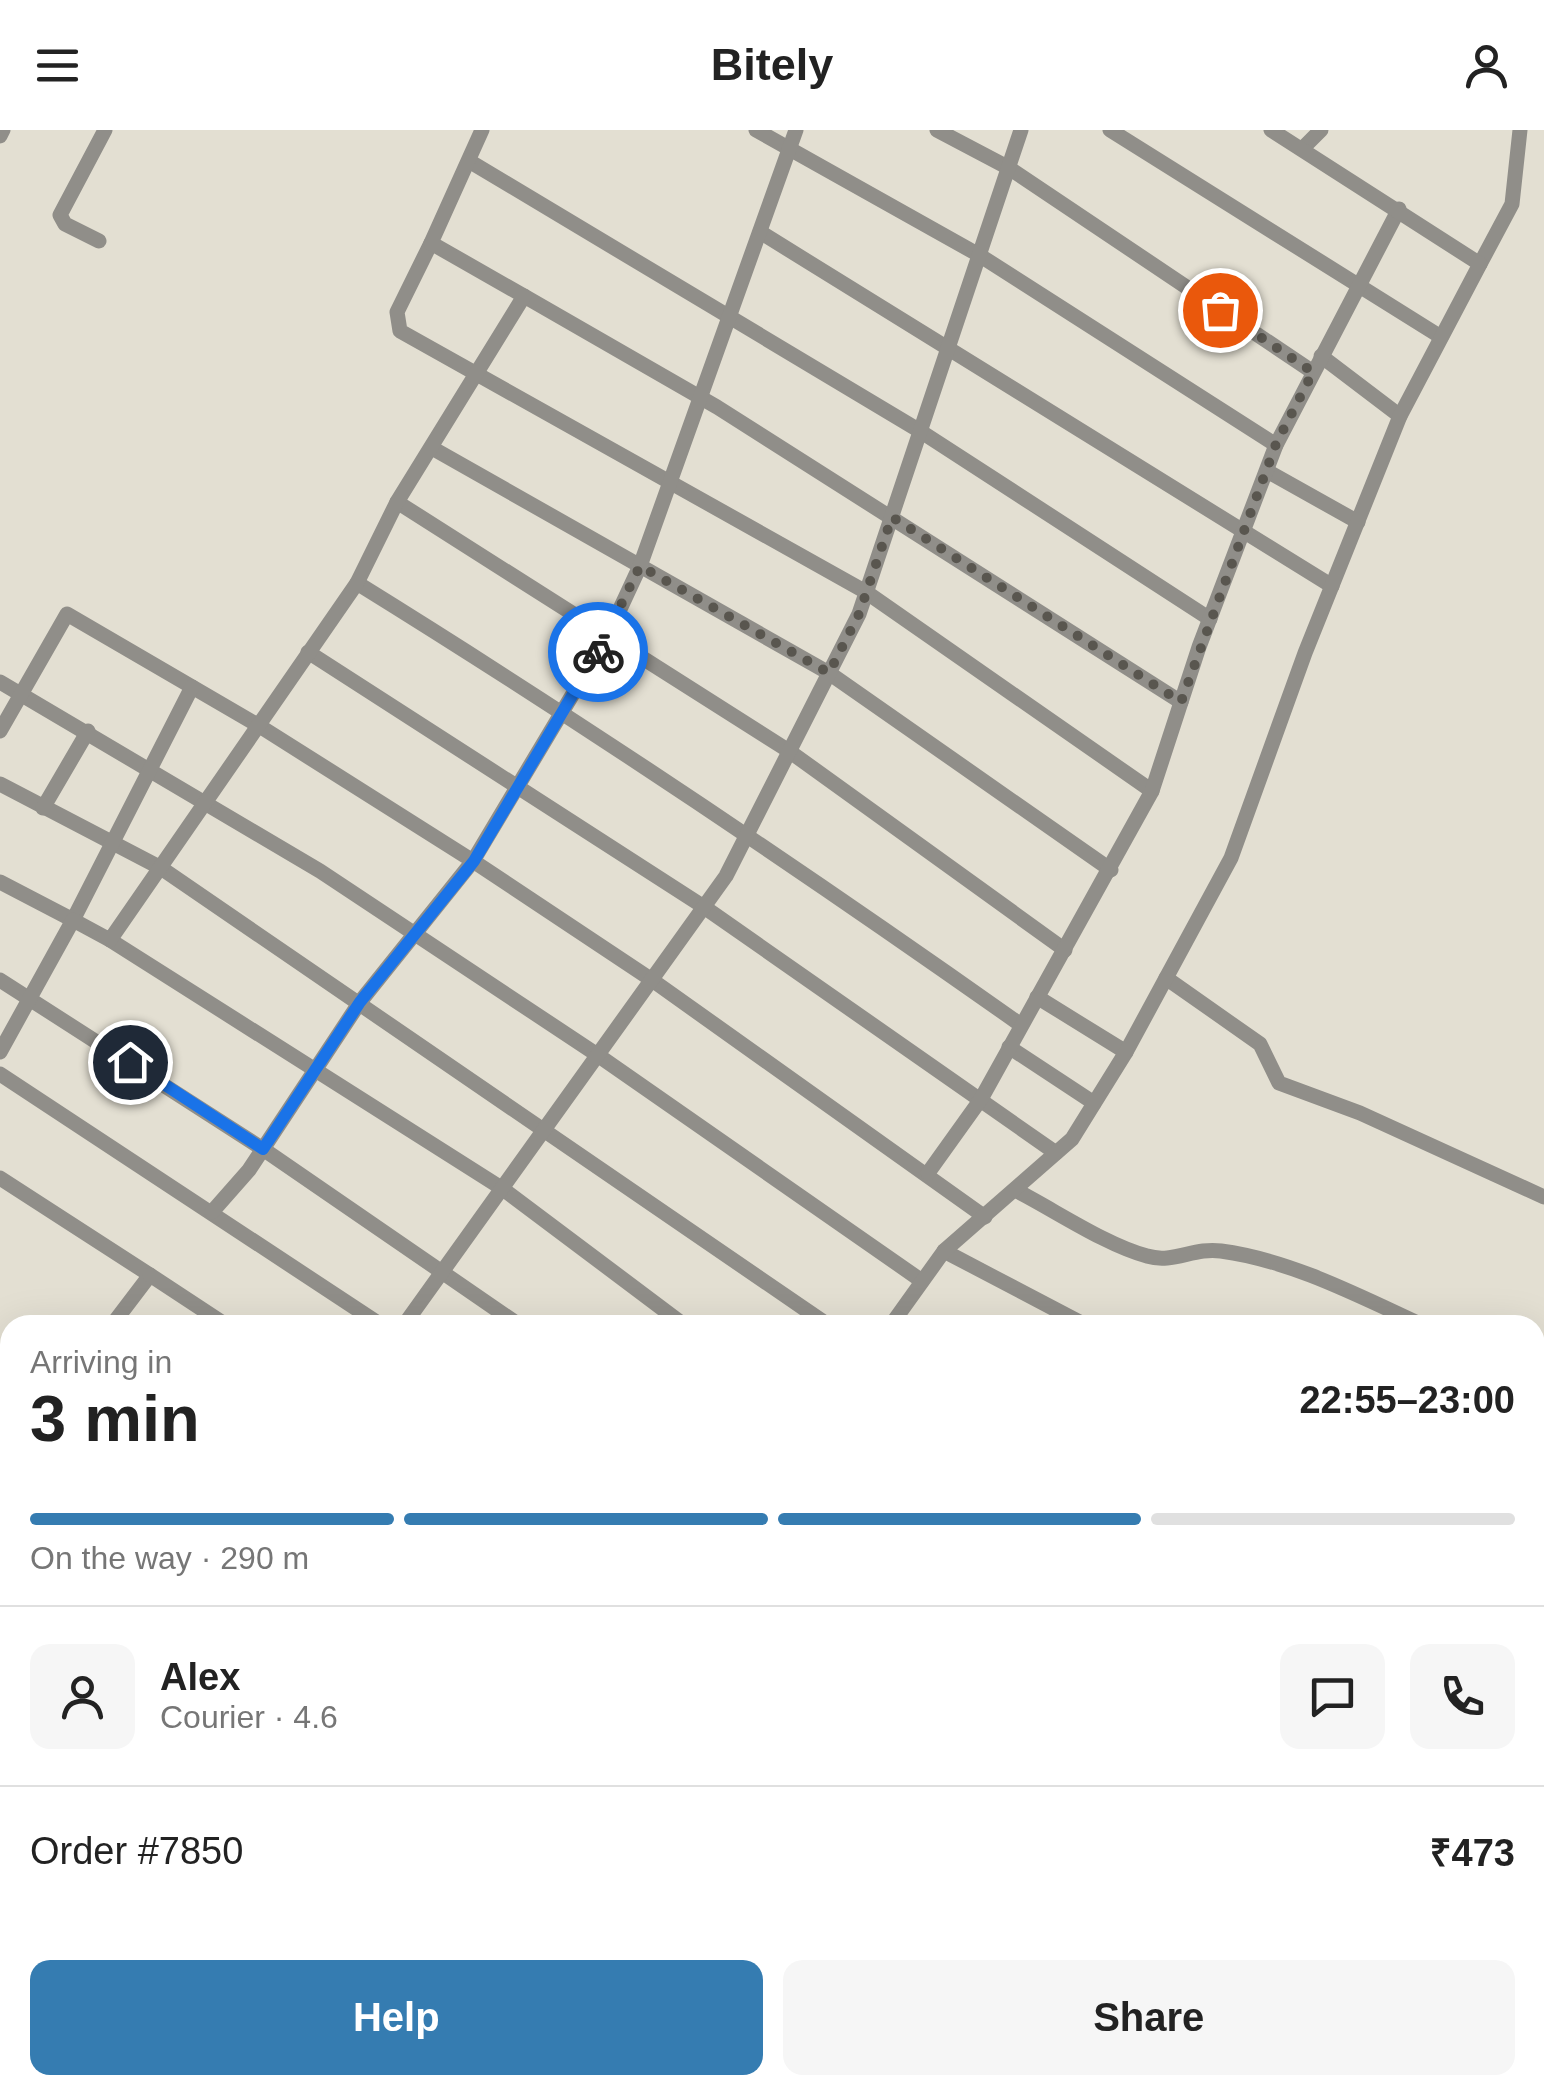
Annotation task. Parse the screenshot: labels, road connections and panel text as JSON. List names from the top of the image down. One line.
{"page":{"header":"Bitely","heading":["3 min","Arriving in","22:55–23:00"],"panel":["Alex","Courier · 4.6","Order #7850","₹473"],"bar":"On the way · 290 m","buttons":["Help","Share"]}}
